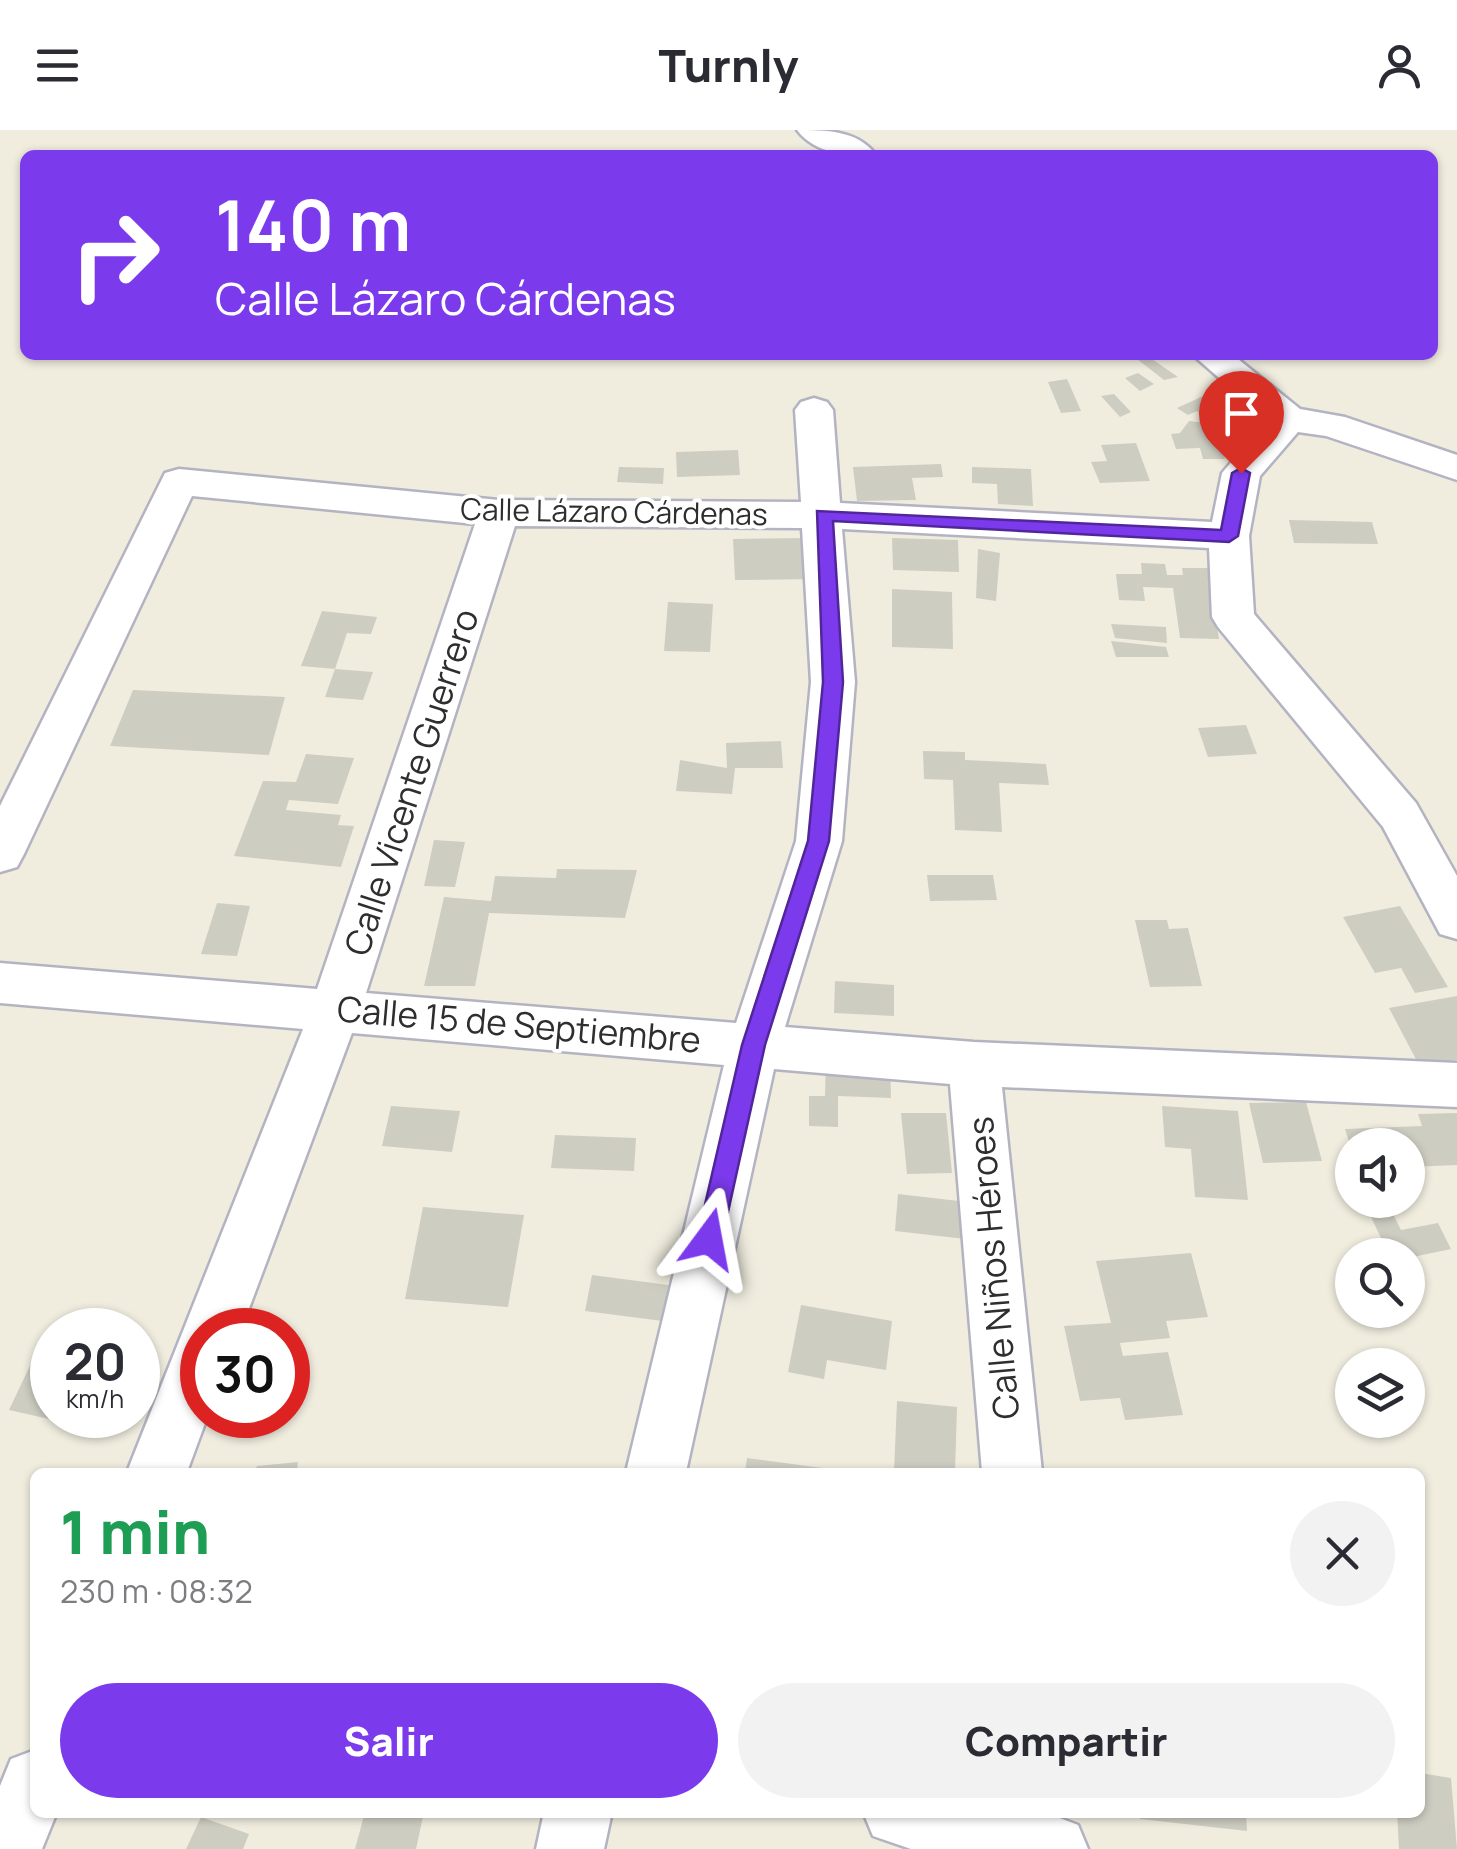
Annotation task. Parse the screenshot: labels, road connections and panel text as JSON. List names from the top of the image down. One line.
{"streets":{"street":["Calle Lázaro Cárdenas","Calle Vicente Guerrero","Calle 15 de Septiembre","Calle Niños Héroes"]},"crossings":[["Calle Lázaro Cárdenas","Calle Vicente Guerrero"],["Calle Vicente Guerrero","Calle 15 de Septiembre"],["Calle 15 de Septiembre","Calle Niños Héroes"]],"page":{"header":"Turnly","turn":["140 m","Calle Lázaro Cárdenas"],"speed":"20 km/h","limit":"30","heading":["1 min","230 m · 08:32"],"buttons":["Salir","Compartir"]}}
